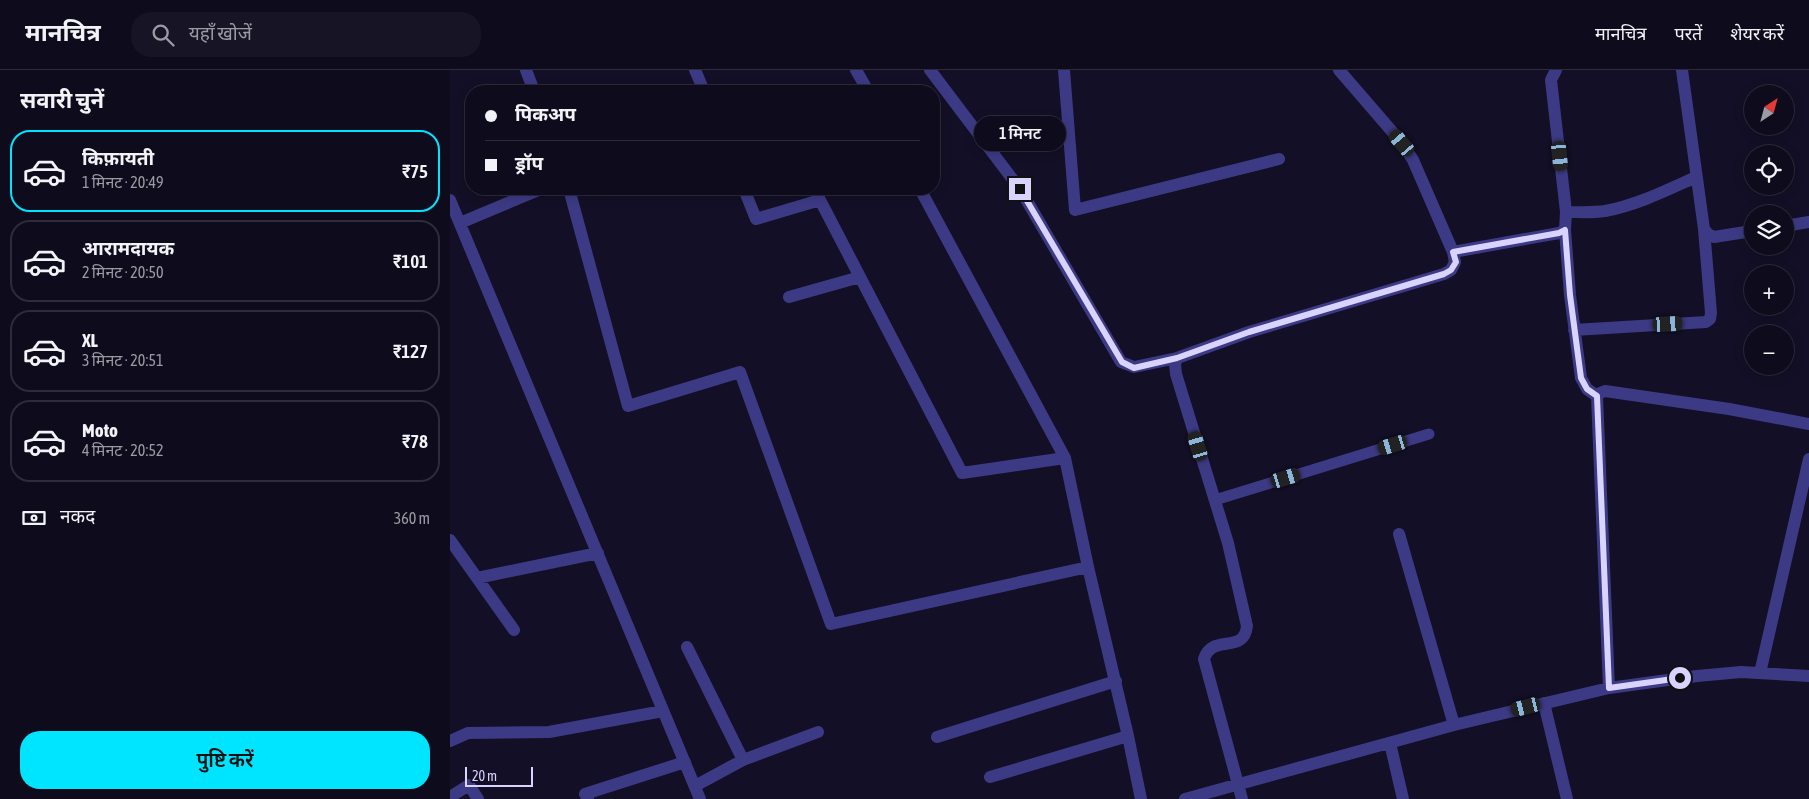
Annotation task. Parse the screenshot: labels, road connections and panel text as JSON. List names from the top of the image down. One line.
{"scale_bar":"20 m","north":"top right","page":{"header":"मानचित्र","search":"यहाँ खोजें","nav":["मानचित्र","परतें","शेयर करें"],"heading":"सवारी चुनें","map_buttons":["+","−"],"banner":["पिकअप","ड्रॉप"],"bubble":"1 मिनट","list":[{"name":"किफ़ायती","note":"1 मिनट · 20:49","value":"₹75"},{"name":"आरामदायक","note":"2 मिनट · 20:50","value":"₹101"},{"name":"XL","note":"3 मिनट · 20:51","value":"₹127"},{"name":"Moto","note":"4 मिनट · 20:52","value":"₹78"}],"pay":["नकद","360 m"],"buttons":"पुष्टि करें","scale":"20 m"}}
